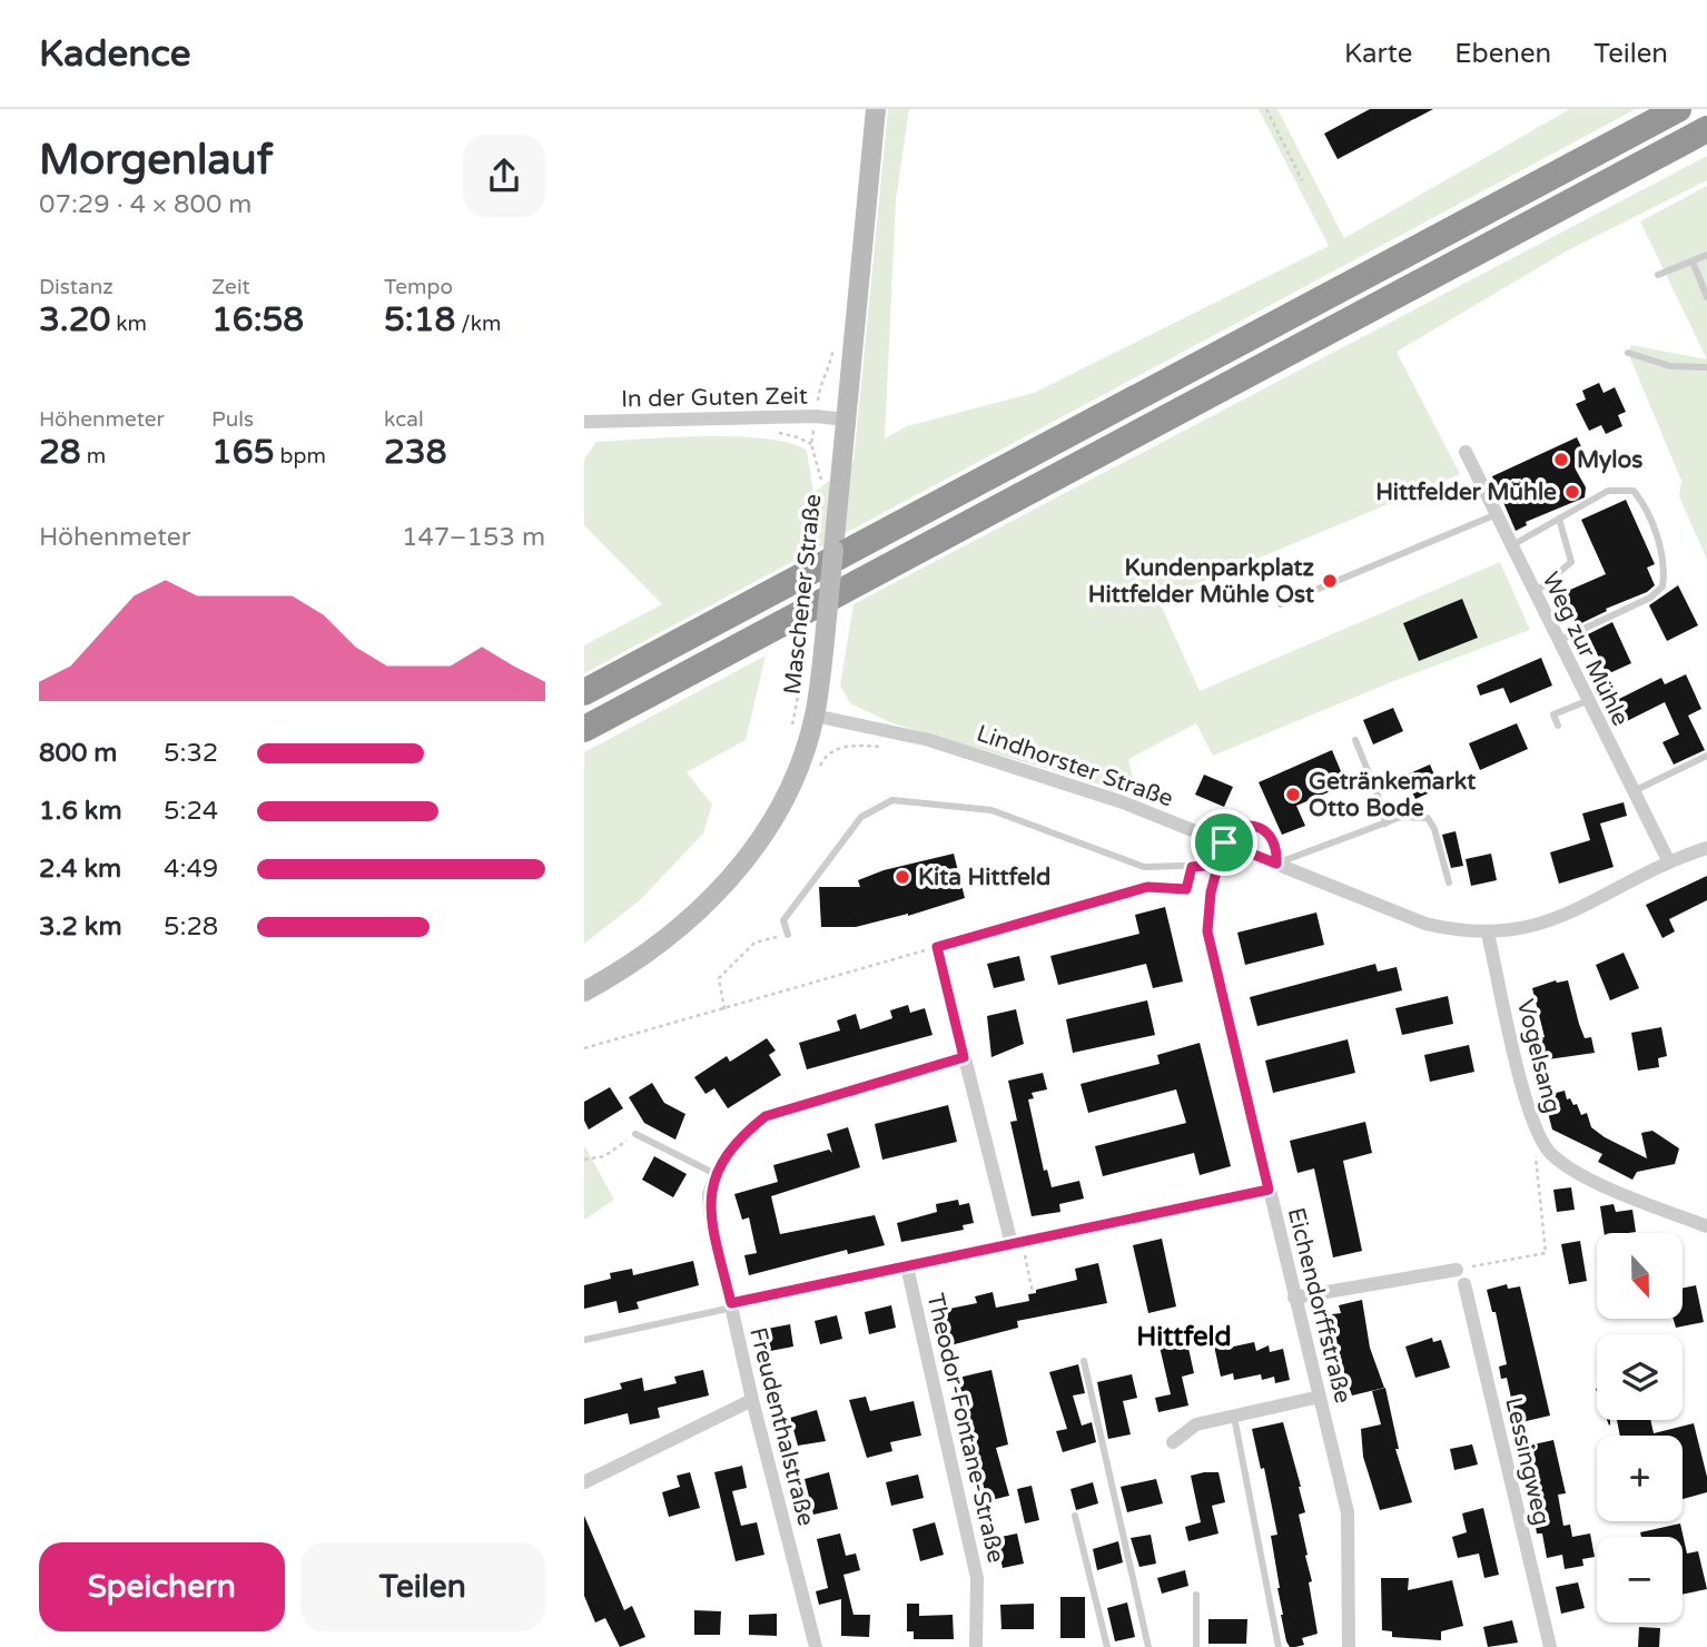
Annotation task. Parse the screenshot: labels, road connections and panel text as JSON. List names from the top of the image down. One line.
{"streets":{"main road":["Maschener Straße"],"street":["In der Guten Zeit","Weg zur Mühle","Lindhorster Straße","Vogelsang","Eichendorffstraße","Freudenthalstraße","Theodor-Fontane-Straße","Lessingweg"]},"crossings":[["In der Guten Zeit","Maschener Straße"],["Maschener Straße","Lindhorster Straße"],["Weg zur Mühle","Lindhorster Straße"],["Lindhorster Straße","Vogelsang"],["Lindhorster Straße","Eichendorffstraße"]],"districts":["Hittfeld"],"places":["Mylos","Hittfelder Mühle","Kundenparkplatz Hittfelder Mühle Ost","Getränkemarkt Otto Bode","Kita Hittfeld"],"north":"bottom","page":{"header":"Kadence","nav":["Karte","Ebenen","Teilen"],"heading":["Morgenlauf","07:29 · 4 × 800 m"],"stats":[["Distanz","3.20 km"],["Zeit","16:58"],["Tempo","5:18 /km"],["Höhenmeter","28 m"],["Puls","165 bpm"],["kcal","238"]],"chart":["Höhenmeter","147–153 m"],"list":[{"name":"800 m","note":"5:32"},{"name":"1.6 km","note":"5:24"},{"name":"2.4 km","note":"4:49"},{"name":"3.2 km","note":"5:28"}],"map_buttons":["+","−"],"buttons":["Speichern","Teilen"]}}
